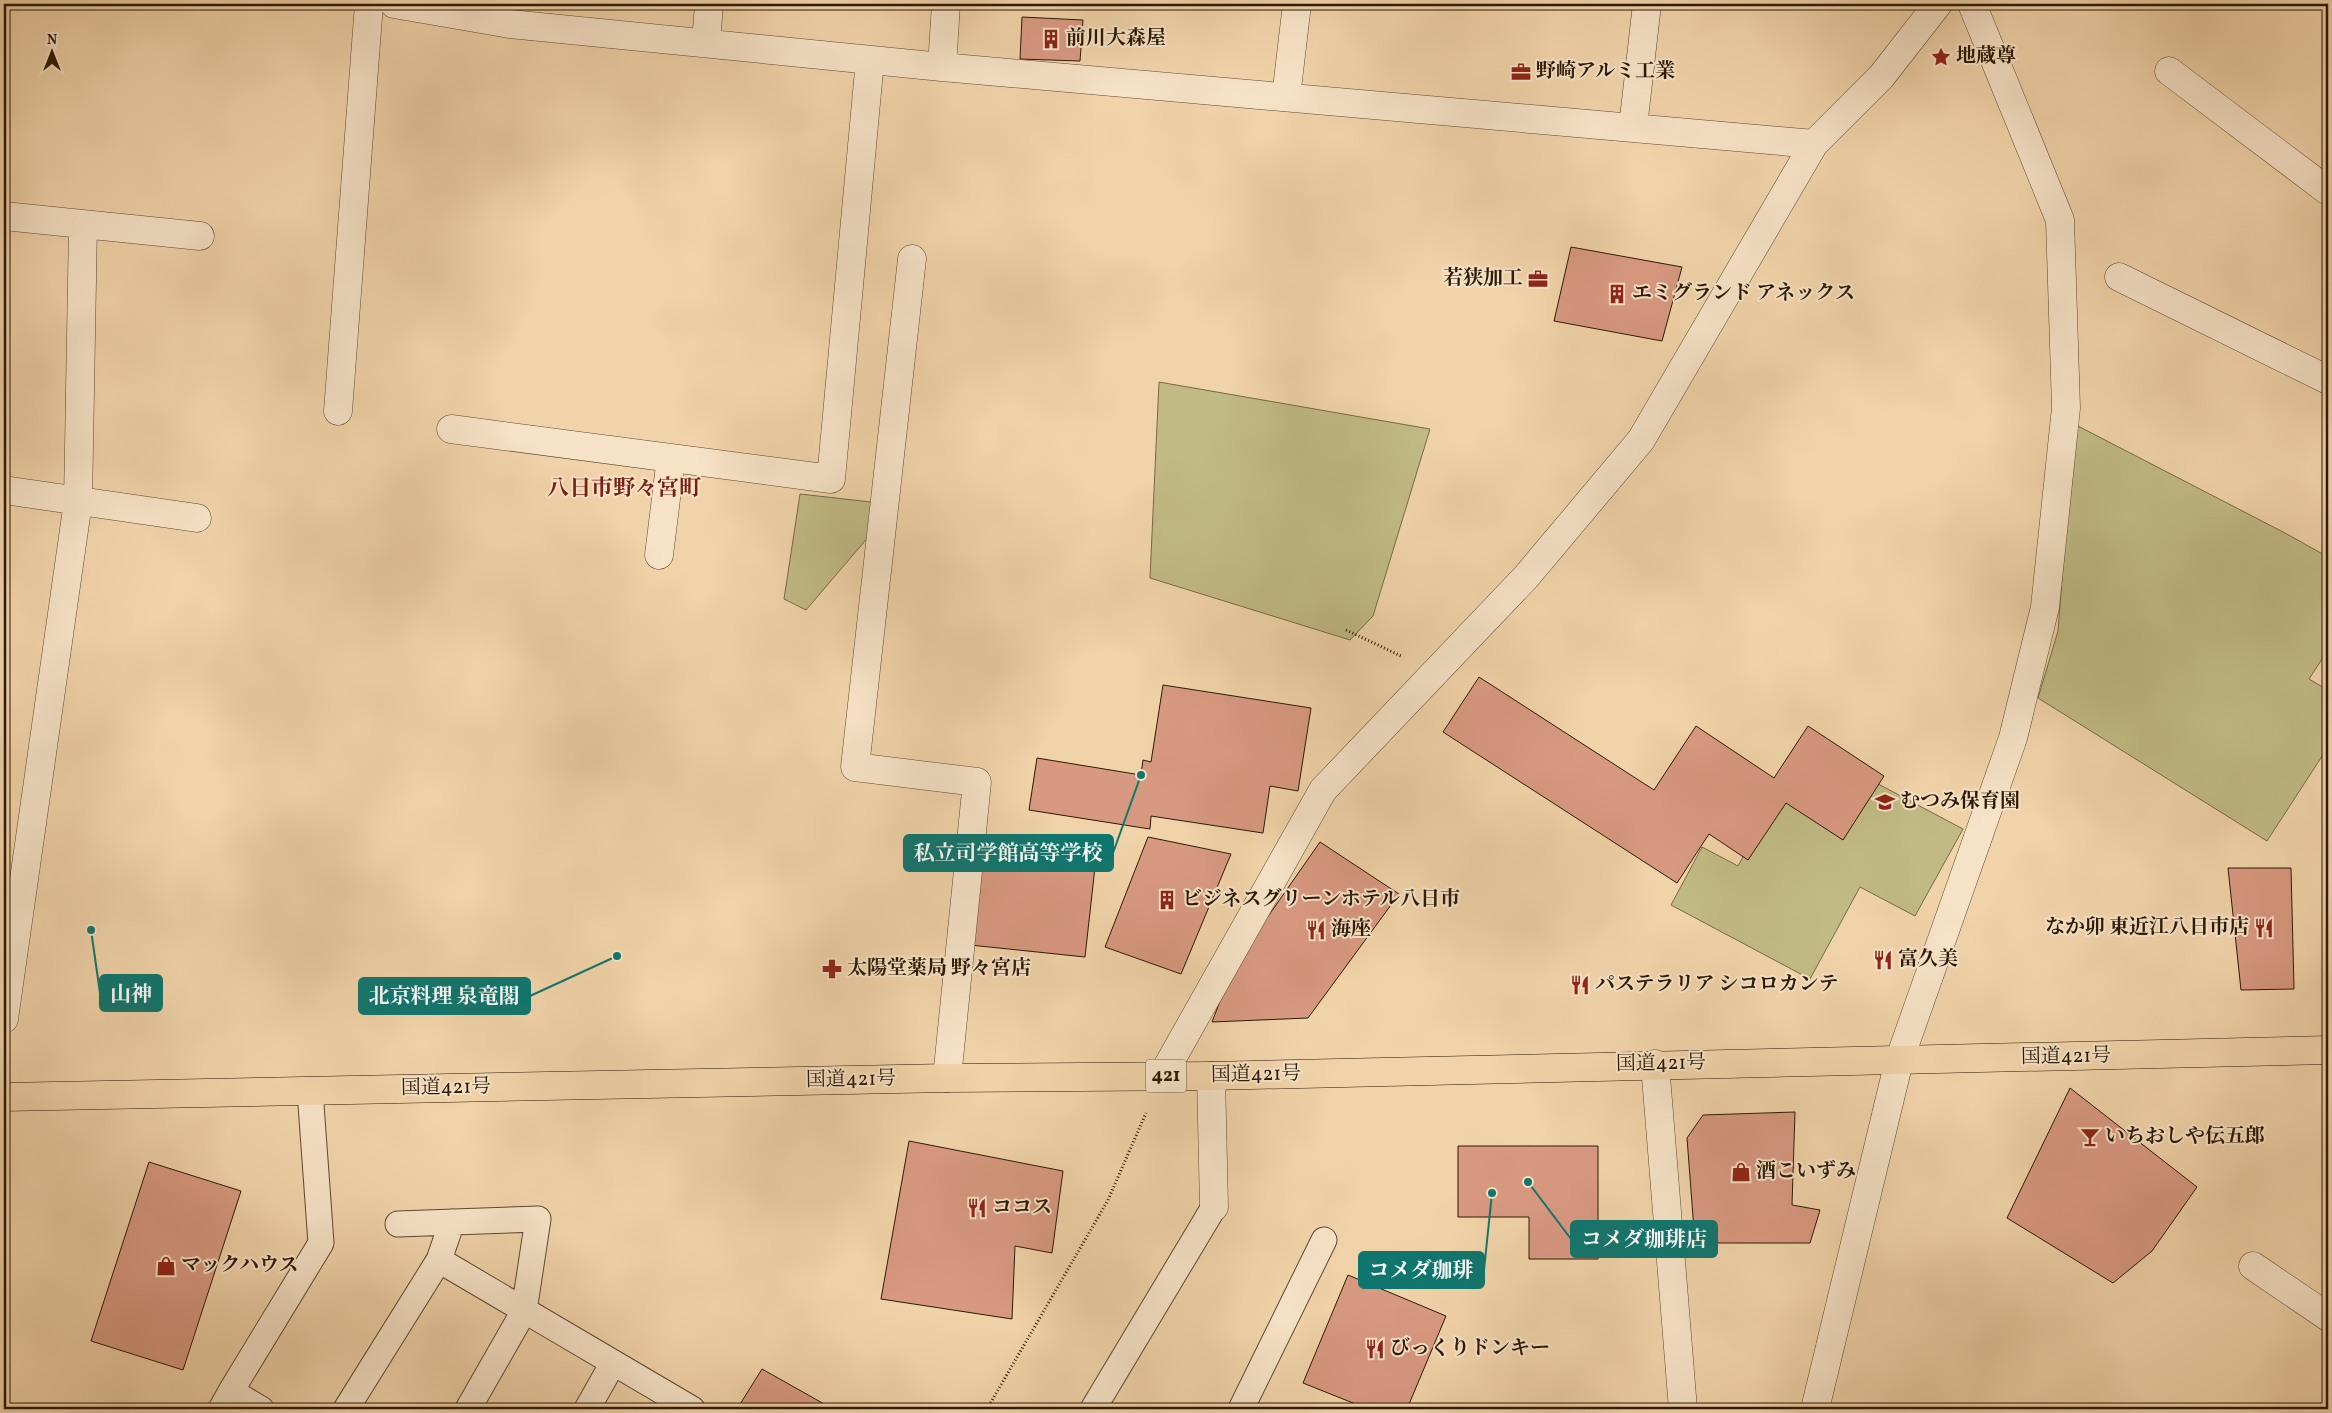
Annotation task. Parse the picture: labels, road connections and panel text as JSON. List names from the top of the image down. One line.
{"streets":{"highway":["国道421号","421"]},"districts":["八日市野々宮町"],"places":{"building":["前川大森屋","エミグランド アネックス","ビジネスグリーンホテル八日市"],"place":["地蔵尊"],"office":["野崎アルミ工業","若狭加工"],"other":["私立司学館高等学校","山神","北京料理 泉竜閣","コメダ珈琲店","コメダ珈琲"],"school or university":["むつみ保育園"],"restaurant":["なか卯 東近江八日市店","海座","富久美","パステラリア シコロカンテ","ココス","びっくりドンキー"],"pharmacy":["太陽堂薬局 野々宮店"],"bar":["いちおしや伝五郎"],"shop":["酒こいずみ","マックハウス"]},"north":"top"}
